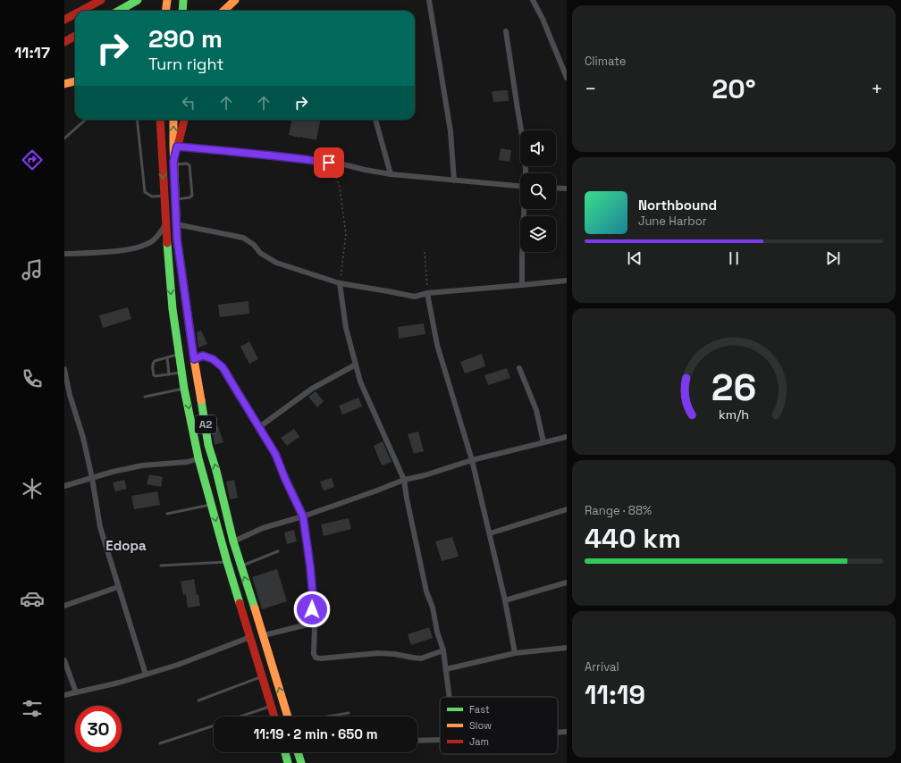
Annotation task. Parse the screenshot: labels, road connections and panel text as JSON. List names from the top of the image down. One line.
{"streets":{"highway":["A2"]},"districts":["Edopa"],"legend":["Fast","Slow","Jam"],"page":{"tabs":"11:17","tile":["Climate",["Range · 88%","440 km"],["Arrival","11:19"]],"turn":["290 m","Turn right"],"heat":["−","20°","+"],"song":["Northbound","June Harbor"],"limit":"30","trip":"11:19 · 2 min · 650 m","gauge":["26","km/h"]}}
